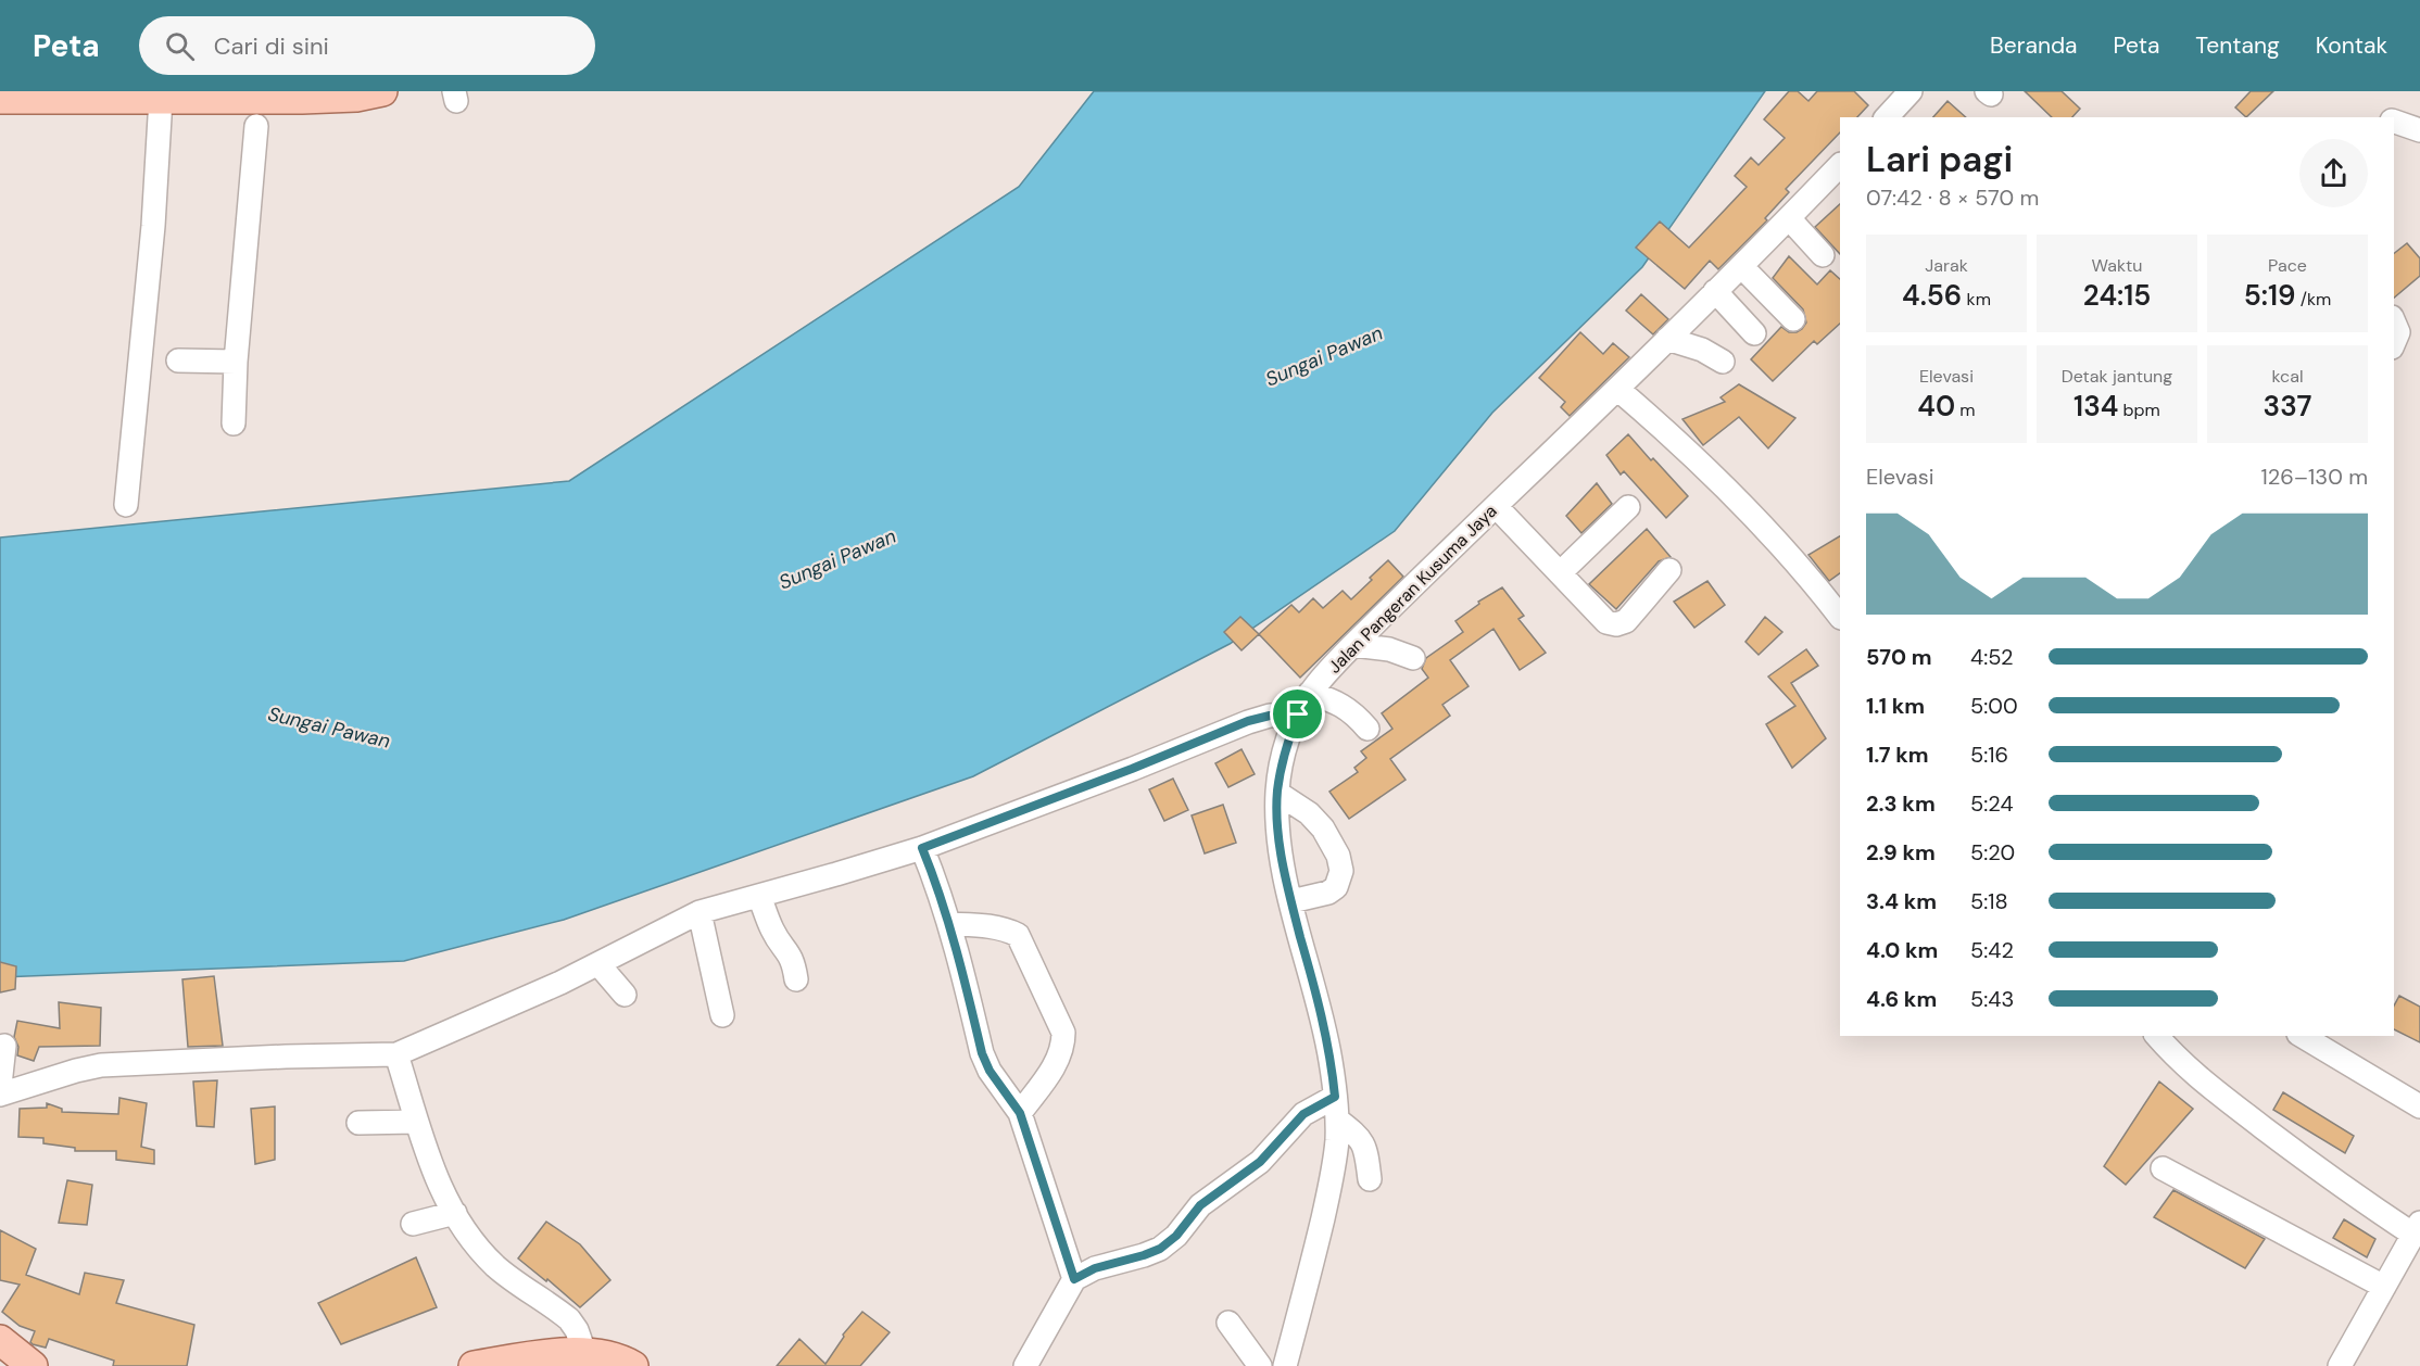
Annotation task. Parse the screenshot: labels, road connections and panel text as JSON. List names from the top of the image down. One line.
{"streets":{"street":["Jalan Pangeran Kusuma Jaya"]},"water":["Sungai Pawan"],"page":{"header":"Peta","search":"Cari di sini","nav":["Beranda","Peta","Tentang","Kontak"],"heading":["Lari pagi","07:42 · 8 × 570 m"],"stats":[["Jarak","4.56 km"],["Waktu","24:15"],["Pace","5:19 /km"],["Elevasi","40 m"],["Detak jantung","134 bpm"],["kcal","337"]],"chart":["Elevasi","126–130 m"],"list":[{"name":"570 m","note":"4:52"},{"name":"1.1 km","note":"5:00"},{"name":"1.7 km","note":"5:16"},{"name":"2.3 km","note":"5:24"},{"name":"2.9 km","note":"5:20"},{"name":"3.4 km","note":"5:18"},{"name":"4.0 km","note":"5:42"},{"name":"4.6 km","note":"5:43"}]}}
